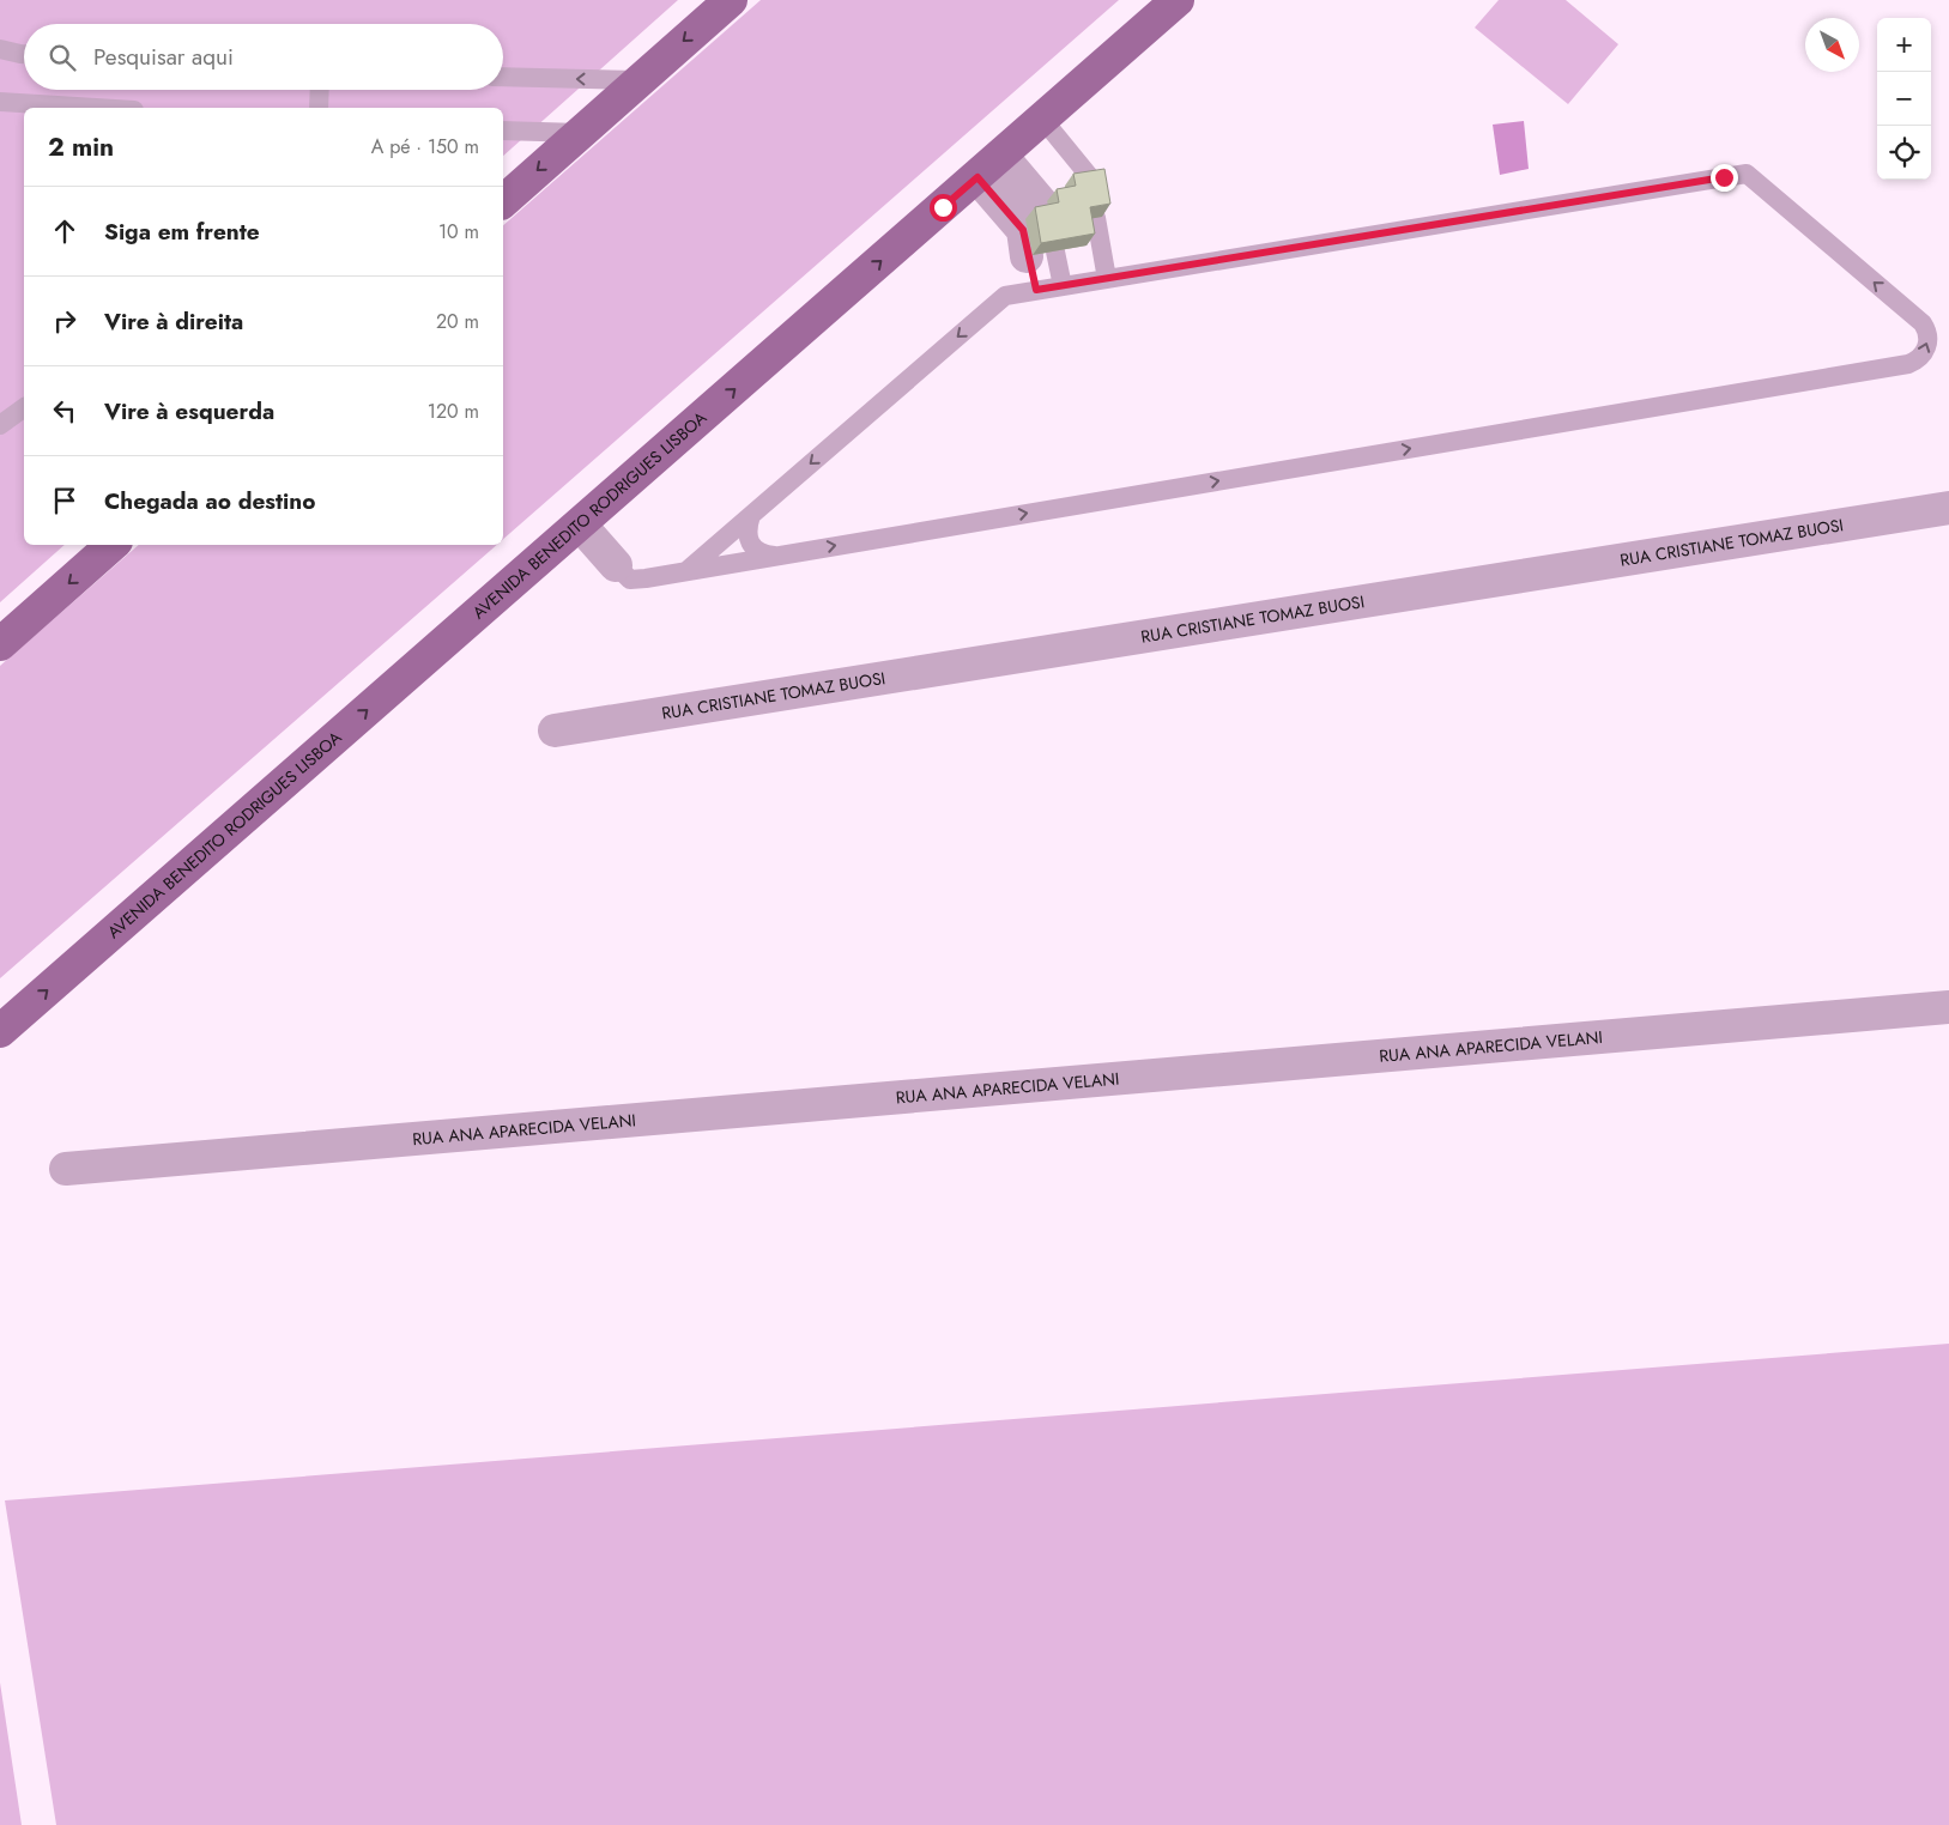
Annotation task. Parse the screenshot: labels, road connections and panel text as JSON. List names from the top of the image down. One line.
{"streets":{"main road":["AVENIDA BENEDITO RODRIGUES LISBOA"],"street":["RUA CRISTIANE TOMAZ BUOSI","RUA ANA APARECIDA VELANI"]},"north":"bottom right","page":{"map_buttons":["+","−"],"search":"Pesquisar aqui","heading":["2 min","A pé · 150 m"],"list":[["Siga em frente","10 m"],["Vire à direita","20 m"],["Vire à esquerda","120 m"],"Chegada ao destino"]}}
